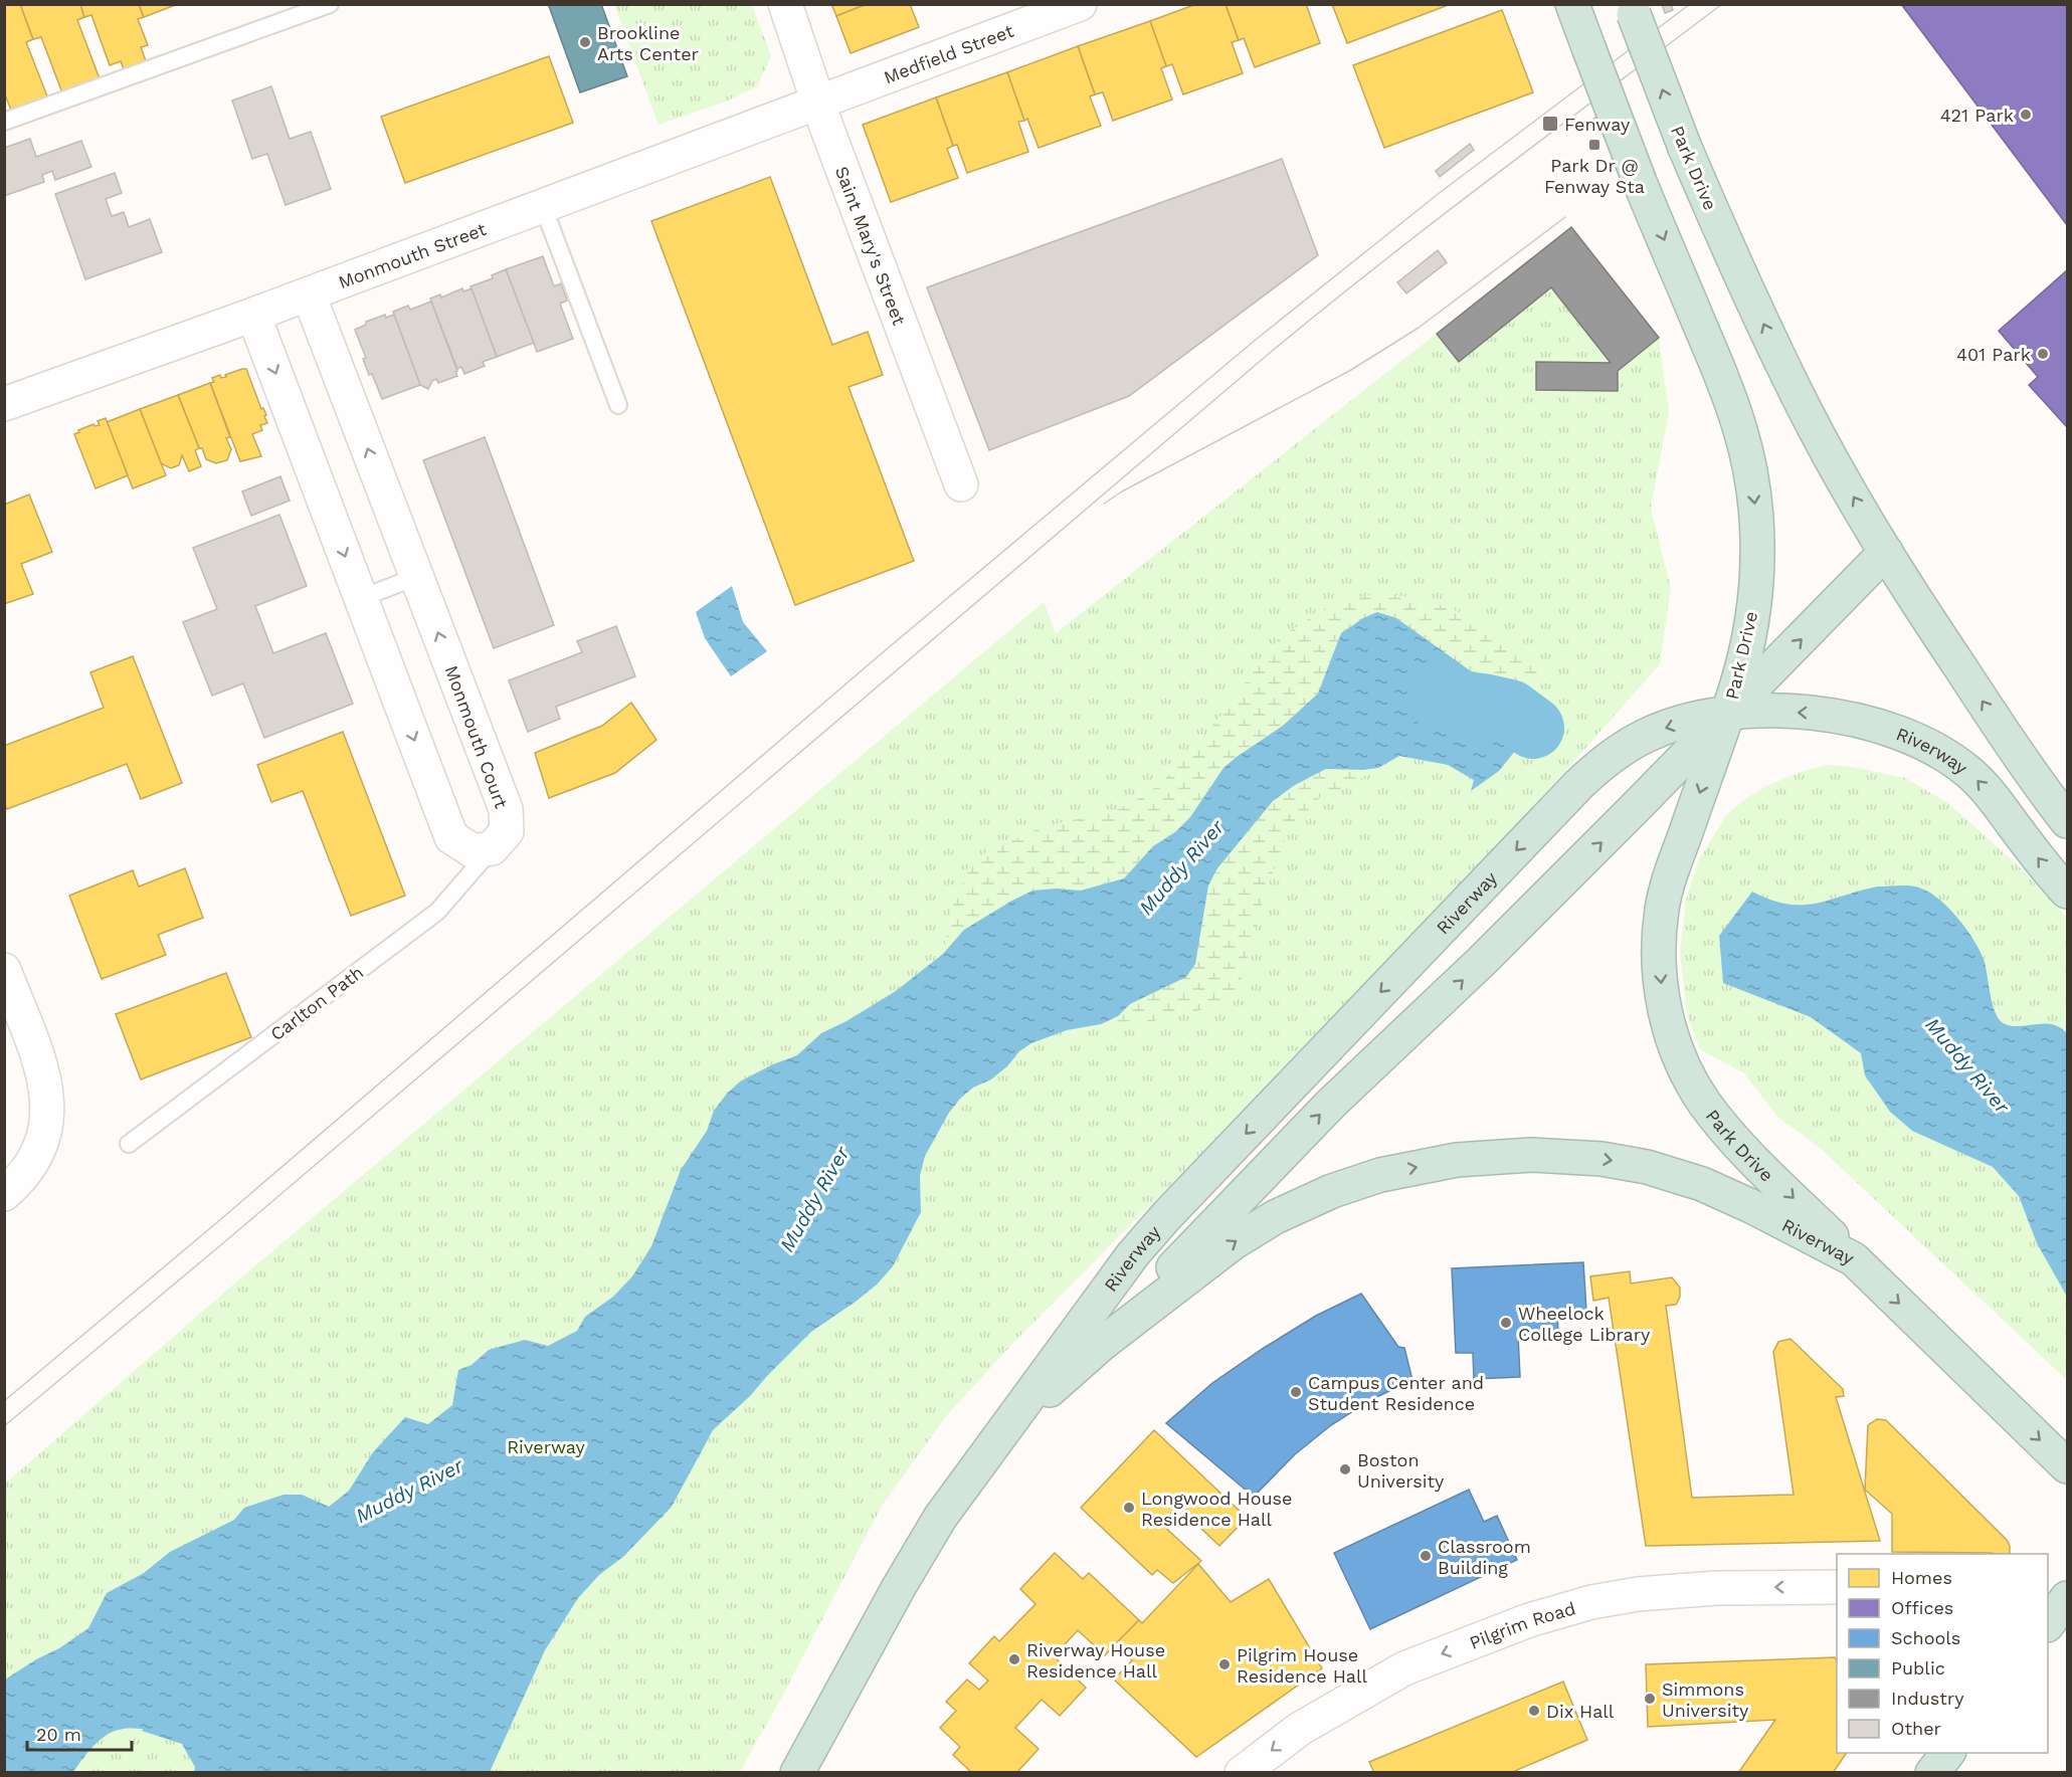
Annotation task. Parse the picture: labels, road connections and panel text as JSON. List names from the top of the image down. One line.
{"streets":{"highway":["Park Drive","Riverway"],"street":["Medfield Street","Saint Mary's Street","Monmouth Street","Monmouth Court","Pilgrim Road"],"lane":["Carlton Path"]},"crossings":[["Medfield Street","Saint Mary's Street"],["Medfield Street","Monmouth Street"],["Park Drive","Riverway"],["Saint Mary's Street","Monmouth Street"],["Monmouth Street","Monmouth Court"],["Monmouth Court","Carlton Path"]],"one_way":["Pilgrim Road"],"water":["Muddy River"],"parks":["Riverway"],"places":{"other":["Brookline Arts Center","421 Park","401 Park","Wheelock College Library","Campus Center and Student Residence","Boston University","Longwood House Residence Hall","Classroom Building","Riverway House Residence Hall","Pilgrim House Residence Hall","Simmons University","Dix Hall"],"transit":["Fenway","Park Dr @ Fenway Sta"]},"legend":["Homes","Offices","Schools","Public","Industry","Other"],"scale_bar":"20 m"}
